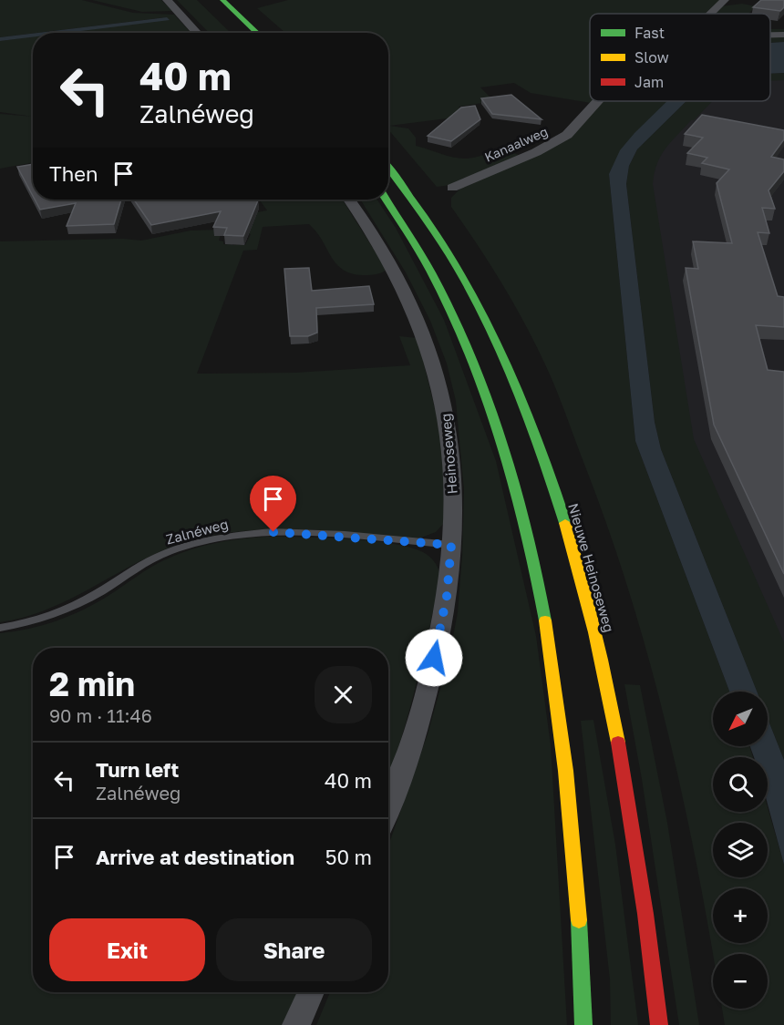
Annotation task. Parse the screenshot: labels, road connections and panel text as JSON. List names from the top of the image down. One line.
{"streets":{"highway":["Nieuwe Heinoseweg"],"street":["Kanaalweg","Heinoseweg"],"lane":["Zalnéweg"]},"crossings":[["Heinoseweg","Zalnéweg"]],"legend":["Fast","Slow","Jam"],"north":"bottom left","page":{"turn":["40 m","Zalnéweg"],"then":"Then","heading":["2 min","90 m · 11:46"],"map_buttons":["+","−"],"list":[{"name":"Turn left","note":"Zalnéweg","value":"40 m"},{"name":"Arrive at destination","value":"50 m"}],"buttons":["Exit","Share"]}}
